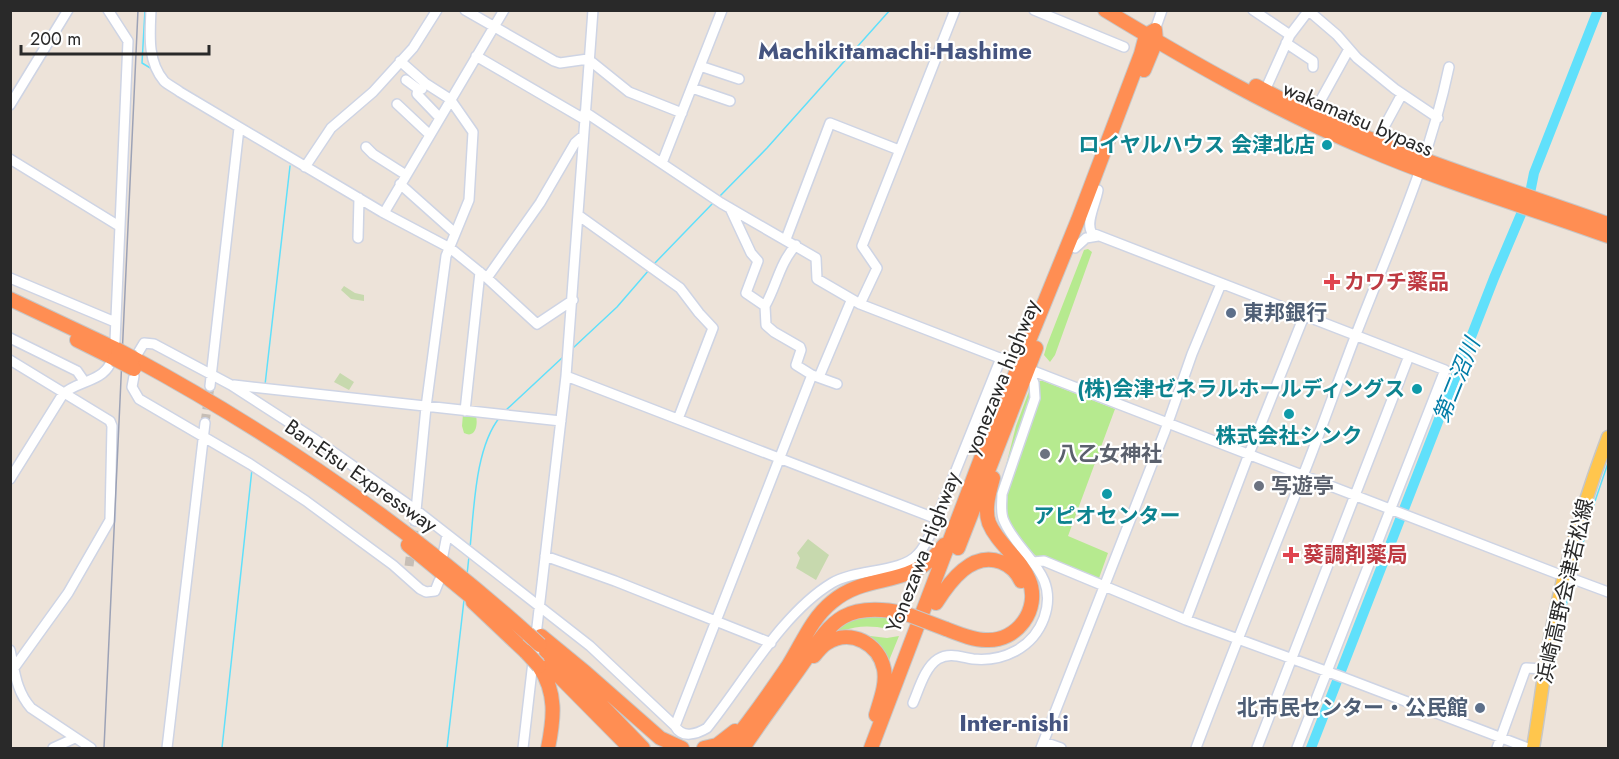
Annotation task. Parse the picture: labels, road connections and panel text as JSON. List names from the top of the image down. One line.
{"streets":{"highway":["wakamatsu bypass","yonezawa highway","Ban-Etsu Expressway","Yonezawa Highway"],"main road":["浜崎高野会津若松線"]},"crossings":[["wakamatsu bypass","yonezawa highway"],["wakamatsu bypass","Yonezawa Highway"],["yonezawa highway","Yonezawa Highway"]],"districts":["Machikitamachi-Hashime","Inter-nishi"],"water":["第二沼川"],"places":{"other":["ロイヤルハウス 会津北店","東邦銀行","(株)会津ゼネラルホールディングス","株式会社シンク","八乙女神社","写遊亭","アピオセンター","北市民センター・公民館"],"health":["カワチ薬品","葵調剤薬局"]},"scale_bar":"200 m"}
